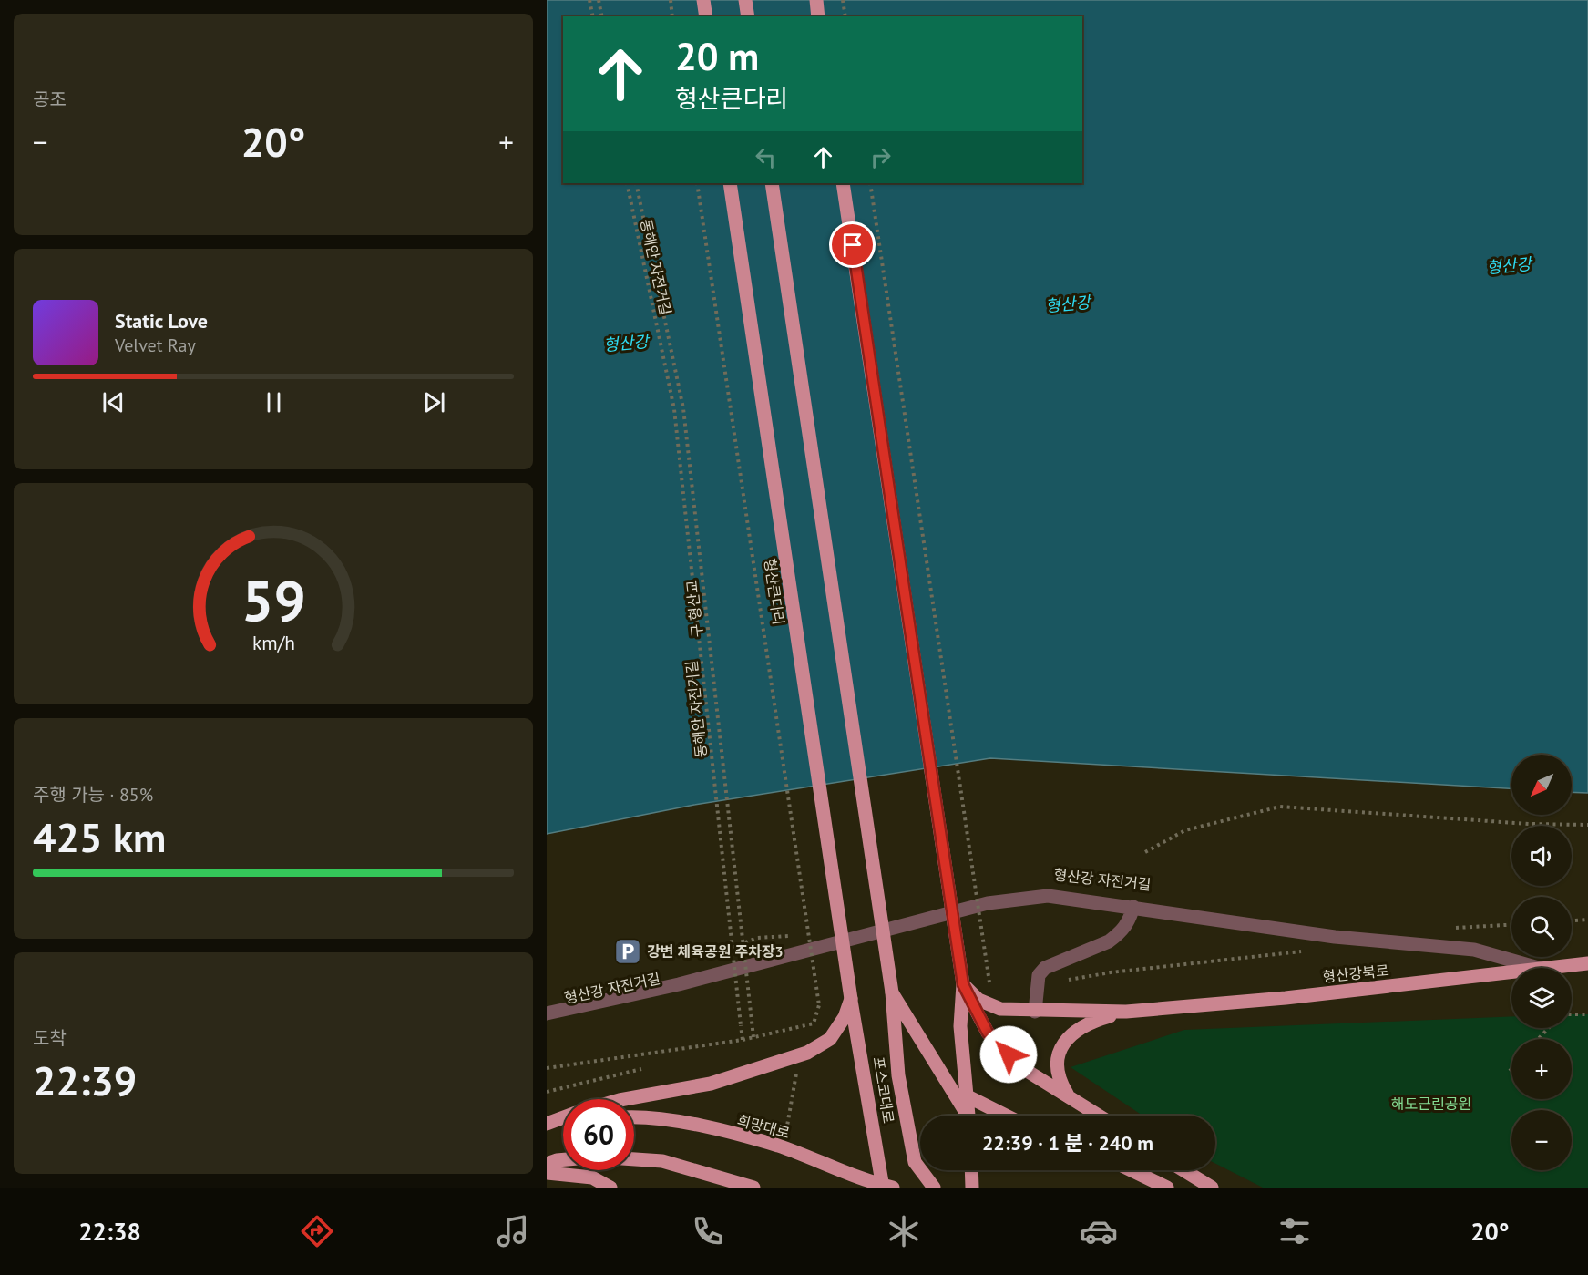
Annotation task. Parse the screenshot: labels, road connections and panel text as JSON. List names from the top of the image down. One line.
{"streets":{"main road":["형산큰다리","형산강북로","포스코대로","희망대로"],"path":["동해안 자전거길","구 형산교"]},"crossings":[["형산큰다리","구 형산교"],["형산큰다리","포스코대로"],["포스코대로","희망대로"]],"water":["형산강"],"parks":["해도근린공원"],"places":{"parking":["강변 체육공원 주차장3"]},"north":"bottom left","page":{"tile":["공조",["주행 가능 · 85%","425 km"],["도착","22:39"]],"turn":["20 m","형산큰다리"],"heat":["−","20°","+"],"song":["Static Love","Velvet Ray"],"map_buttons":["+","−"],"limit":"60","trip":"22:39 · 1 분 · 240 m","tabs":["22:38","20°"],"gauge":["59","km/h"]}}
